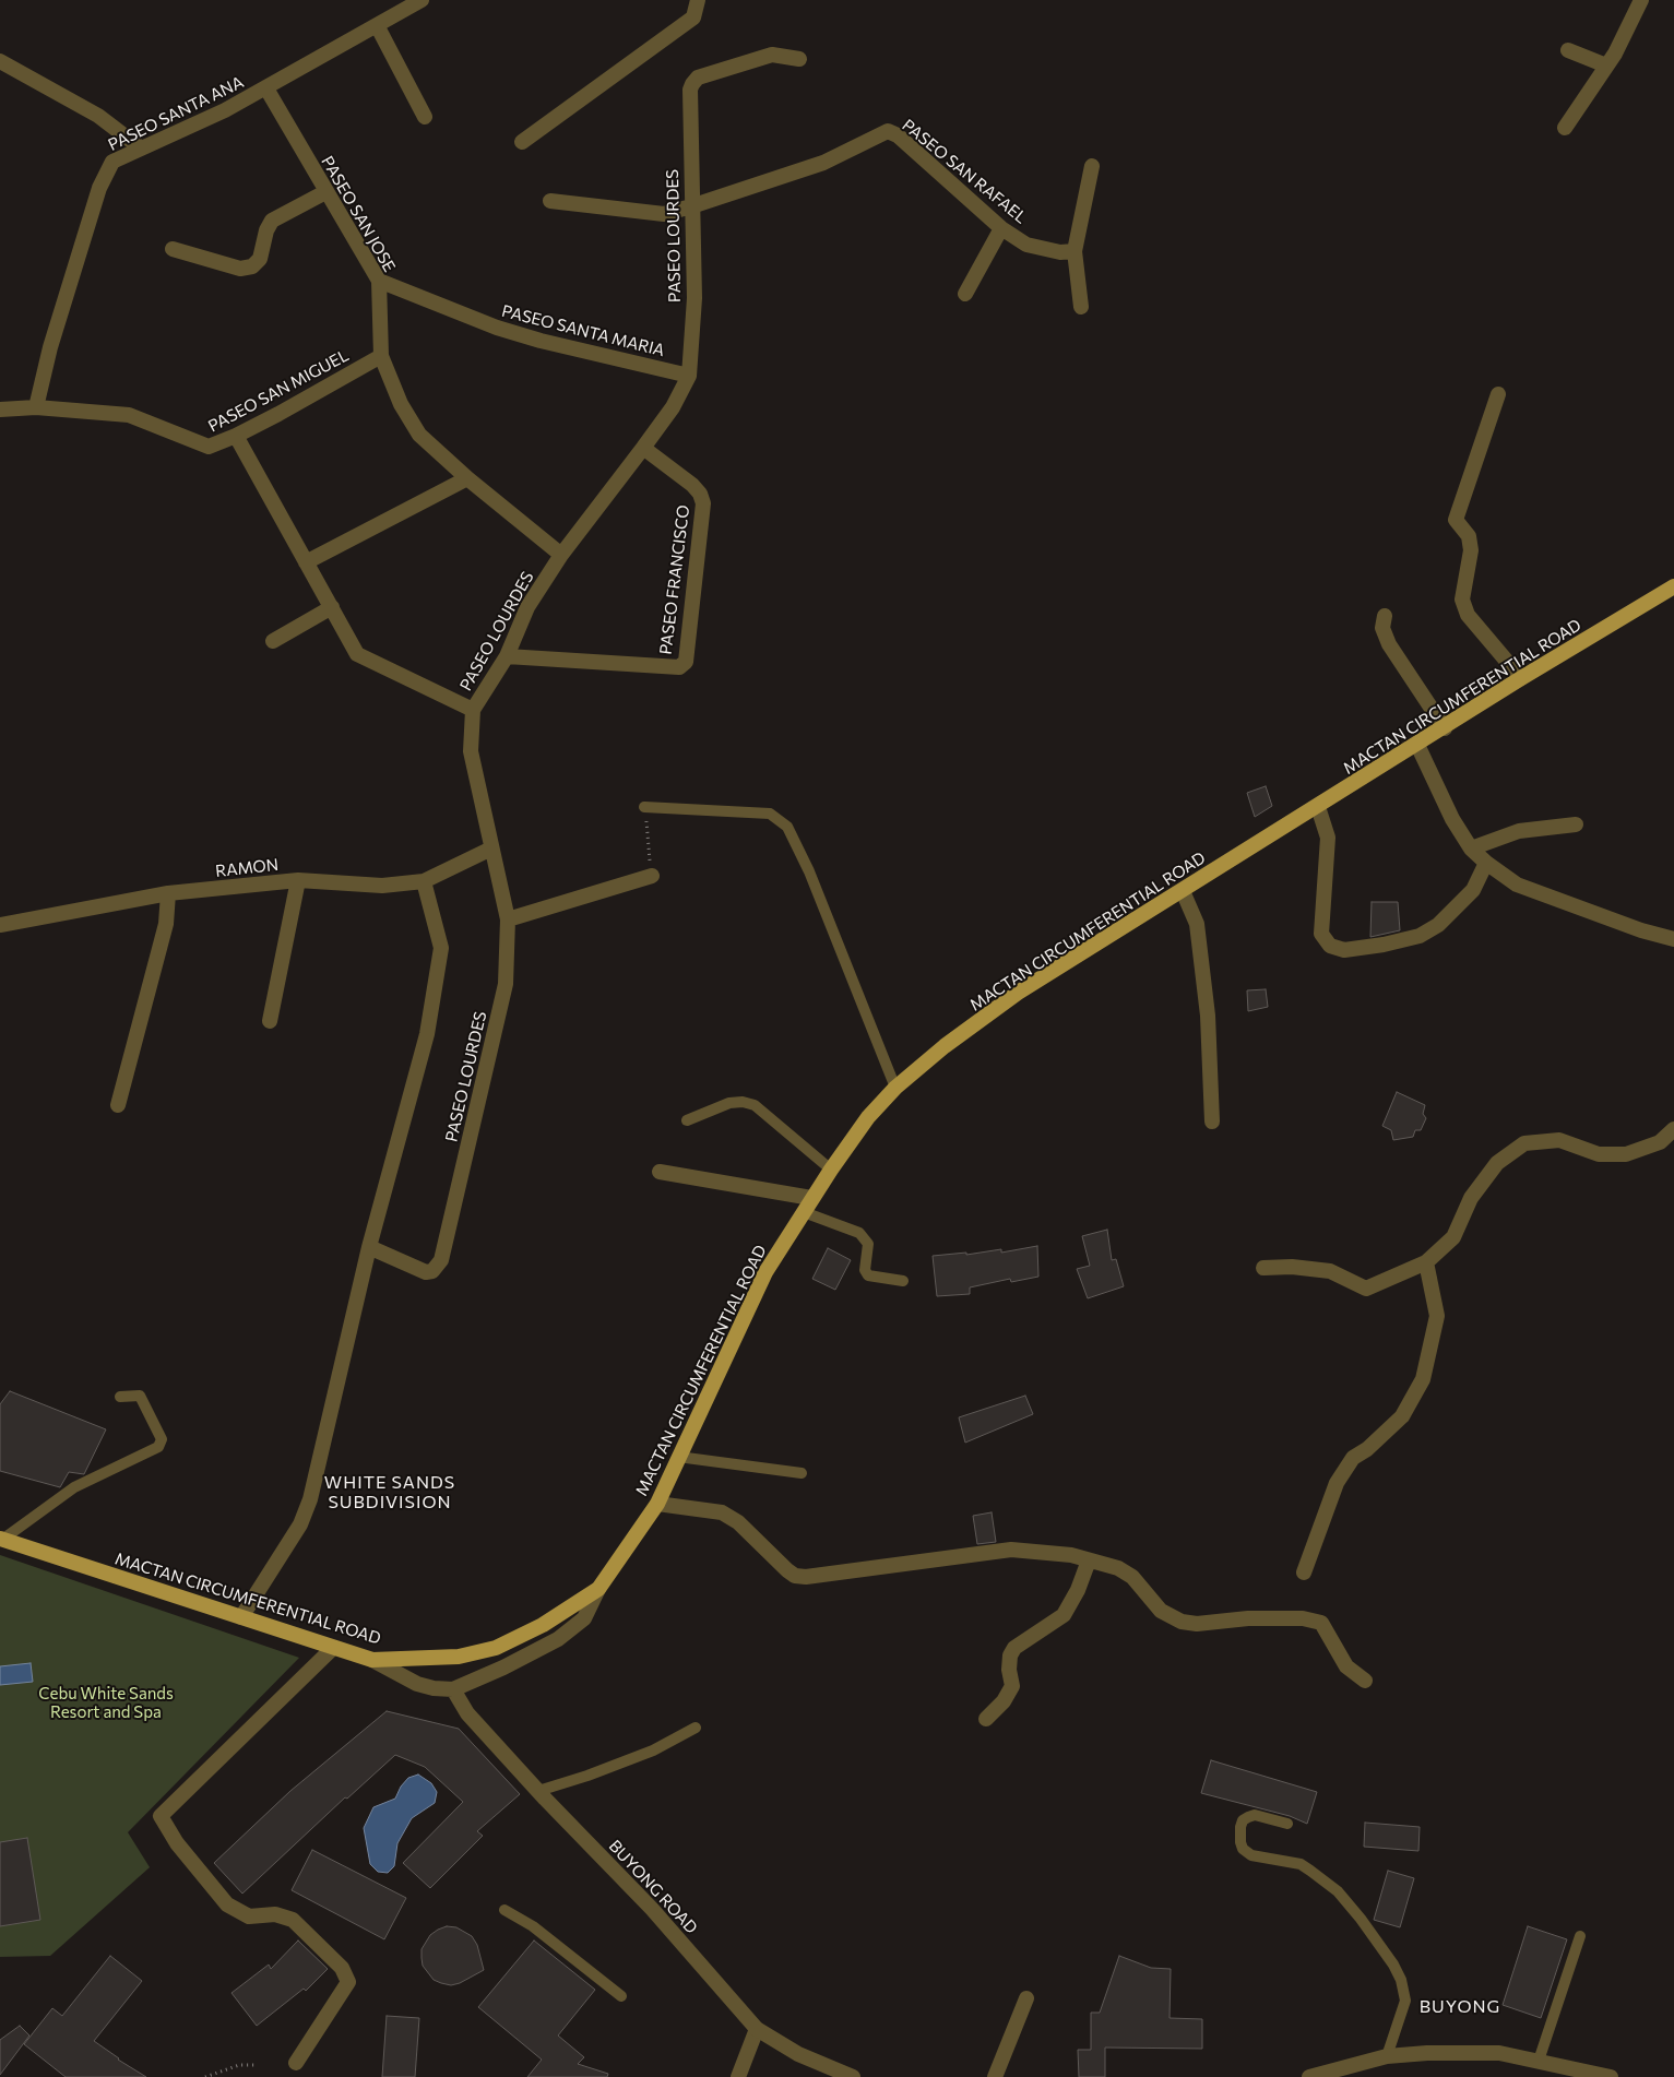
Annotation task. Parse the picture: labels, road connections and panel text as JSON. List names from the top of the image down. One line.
{"streets":{"main road":["MACTAN CIRCUMFERENTIAL ROAD"],"street":["PASEO SANTA ANA","PASEO SAN RAFAEL","PASEO SAN JOSE","PASEO LOURDES","PASEO SANTA MARIA","PASEO SAN MIGUEL","PASEO FRANCISCO","RAMON","BUYONG ROAD"]},"crossings":[["PASEO SANTA ANA","PASEO SAN JOSE"],["PASEO SANTA ANA","PASEO SAN MIGUEL"],["PASEO SAN RAFAEL","PASEO LOURDES"],["PASEO SAN JOSE","PASEO LOURDES"],["PASEO SAN JOSE","PASEO SANTA MARIA"],["PASEO SAN JOSE","PASEO SAN MIGUEL"],["PASEO LOURDES","PASEO SANTA MARIA"],["PASEO LOURDES","PASEO FRANCISCO"],["PASEO LOURDES","RAMON"]],"districts":["WHITE SANDS SUBDIVISION","BUYONG"],"parks":["Cebu White Sands Resort and Spa"]}
